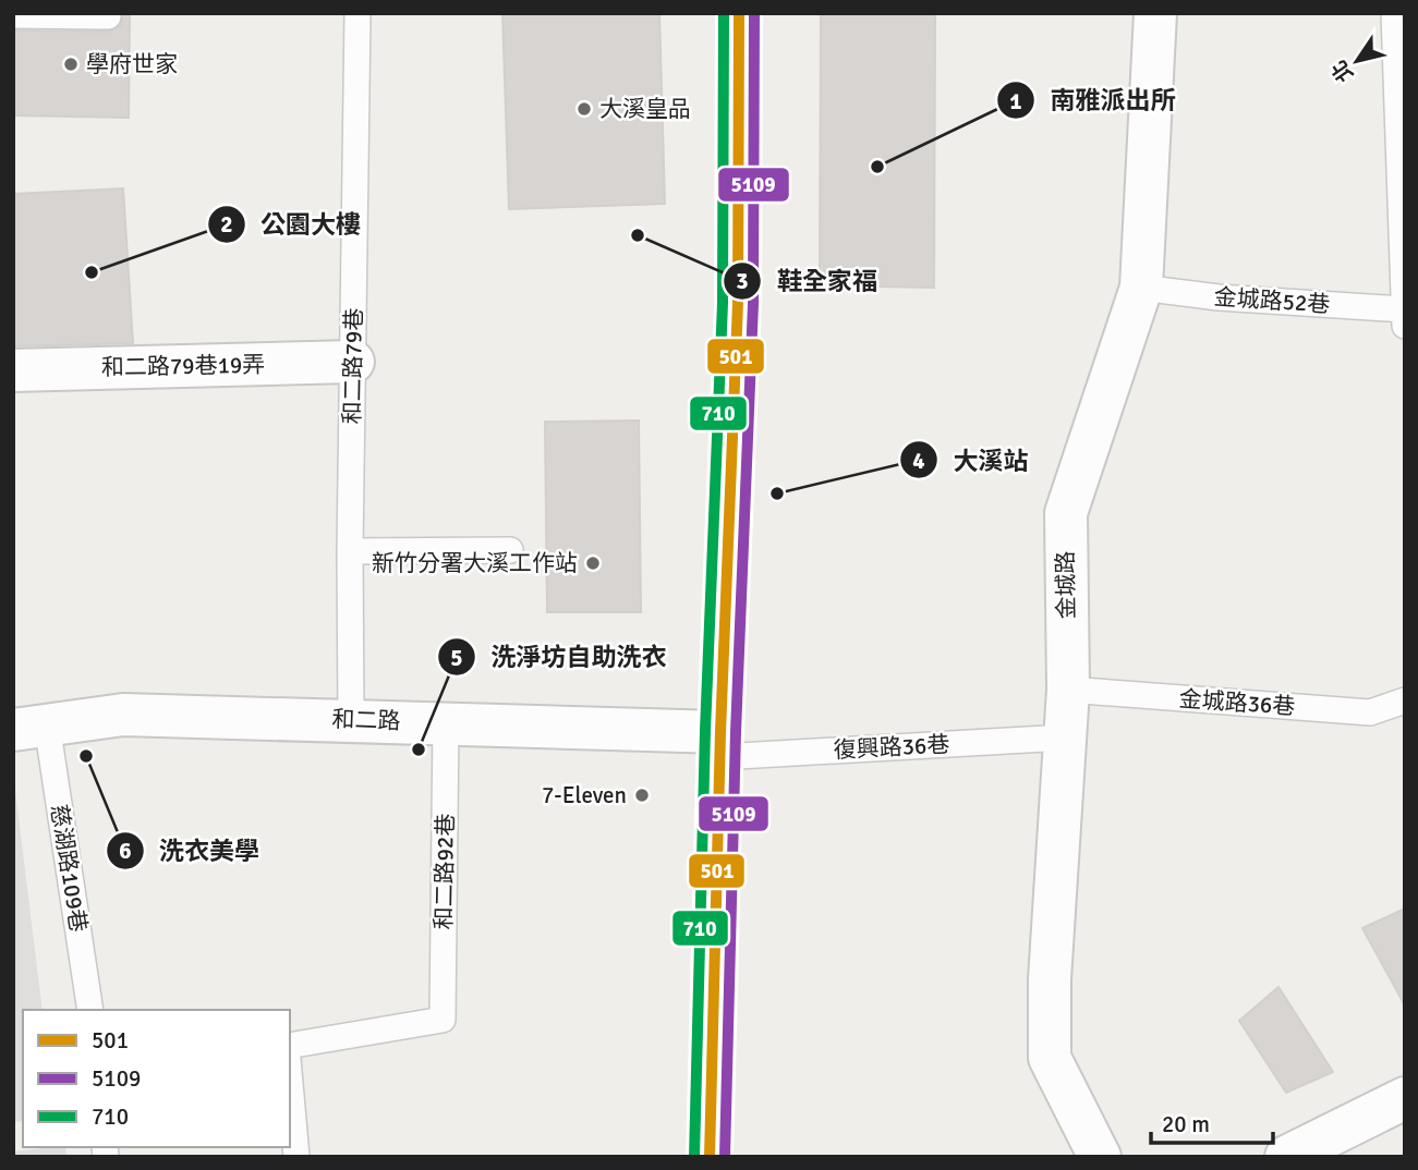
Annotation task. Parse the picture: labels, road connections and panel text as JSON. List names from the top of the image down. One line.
{"streets":{"street":["和二路79巷19弄","金城路","和二路"],"lane":["金城路52巷","和二路79巷","金城路36巷","復興路36巷","慈湖路109巷","和二路92巷"]},"crossings":[["金城路52巷","金城路"],["和二路79巷19弄","和二路79巷"],["和二路79巷","和二路"],["金城路","金城路36巷"],["金城路","復興路36巷"],["和二路","復興路36巷"],["和二路","慈湖路109巷"],["和二路","和二路92巷"]],"places":["學府世家","大溪皇品","南雅派出所","鞋全家福","公園大樓","大溪站","新竹分署大溪工作站","洗淨坊自助洗衣","洗衣美學","7-Eleven"],"lines":["transit line 501","transit line 5109","transit line 710"],"legend":["501","5109","710"],"scale_bar":"20 m","north":"bottom left"}
